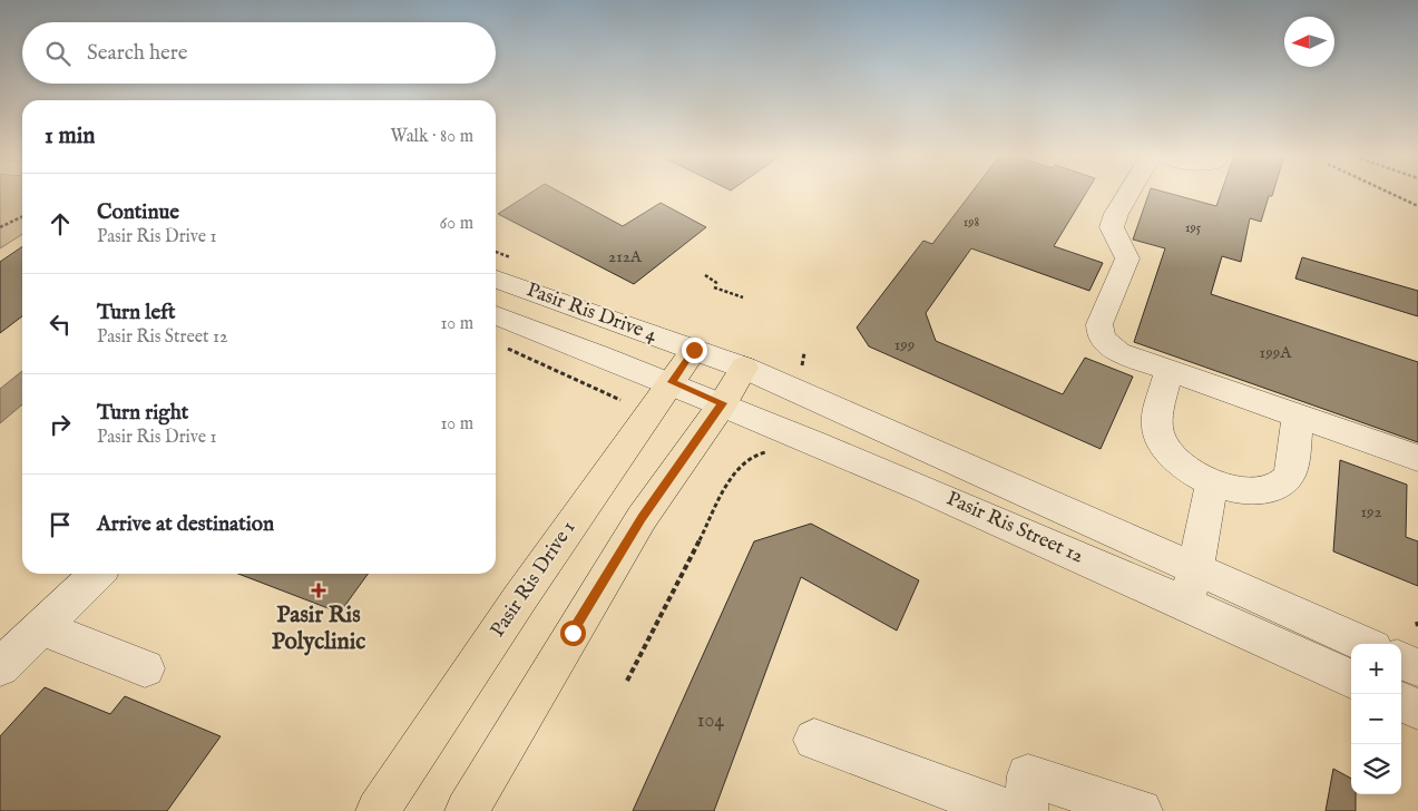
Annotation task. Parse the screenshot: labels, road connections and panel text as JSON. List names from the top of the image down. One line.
{"streets":{"main road":["Pasir Ris Drive 1"],"street":["Pasir Ris Drive 4","Pasir Ris Street 12"]},"crossings":[["Pasir Ris Drive 4","Pasir Ris Street 12"],["Pasir Ris Drive 4","Pasir Ris Drive 1"],["Pasir Ris Street 12","Pasir Ris Drive 1"]],"places":{"health":["Pasir Ris Polyclinic"]},"house_numbers":["198","195","212A","199","199A","192","104"],"north":"left","page":{"search":"Search here","heading":["1 min","Walk · 80 m"],"list":[["Continue","Pasir Ris Drive 1","60 m"],["Turn left","Pasir Ris Street 12","10 m"],["Turn right","Pasir Ris Drive 1","10 m"],"Arrive at destination"],"map_buttons":["+","−"]}}
